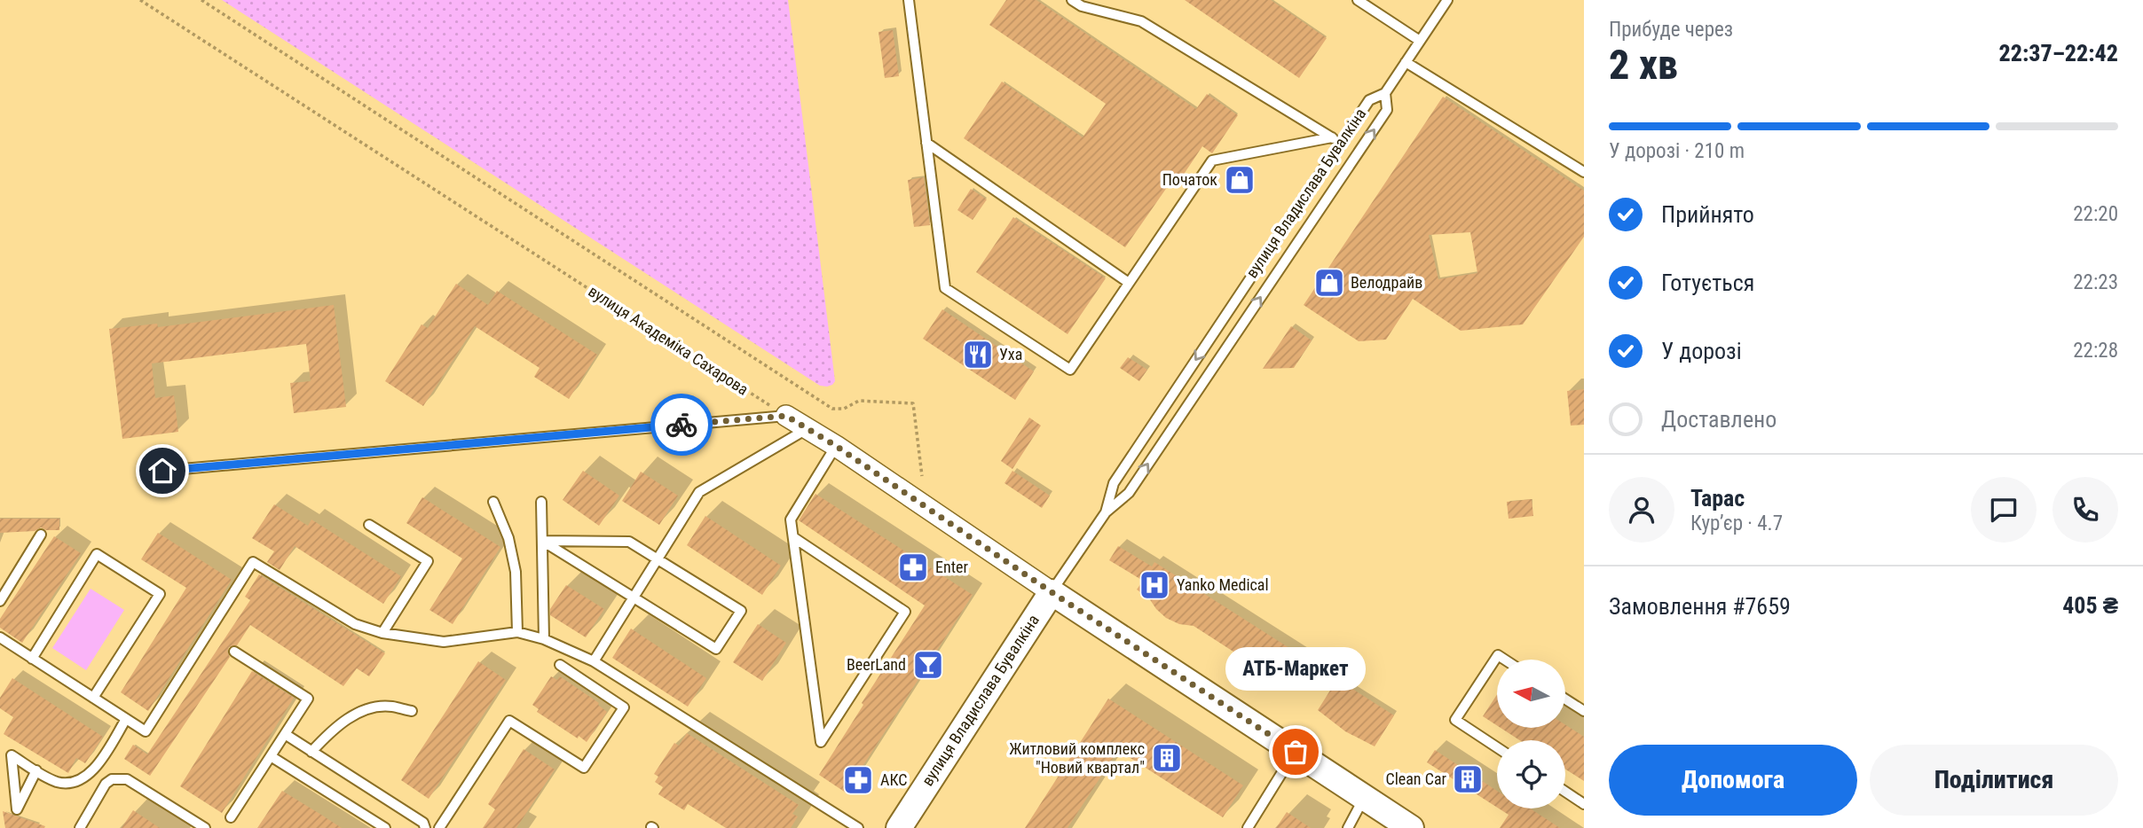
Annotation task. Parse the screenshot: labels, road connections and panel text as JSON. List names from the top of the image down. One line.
{"streets":{"street":["вулиця Владислава Бувалкіна"],"path":["вулиця Академіка Сахарова"]},"places":{"shop":["Початок","Велодрайв"],"restaurant":["Уха"],"pharmacy":["Enter","АКС"],"hospital":["Yanko Medical"],"bar":["BeerLand"],"other":["АТБ-Маркет"],"building":["Житловий комплекс \"Новий квартал\"","Clean Car"]},"north":"left","page":{"heading":["2 хв","Прибуде через","22:37–22:42"],"panel":["Тарас","Кур’єр · 4.7","Замовлення #7659","405 ₴"],"bar":"У дорозі · 210 m","list":[["Прийнято","22:20"],["Готується","22:23"],["У дорозі","22:28"],"Доставлено"],"bubble":"АТБ-Маркет","buttons":["Допомога","Поділитися"]}}
